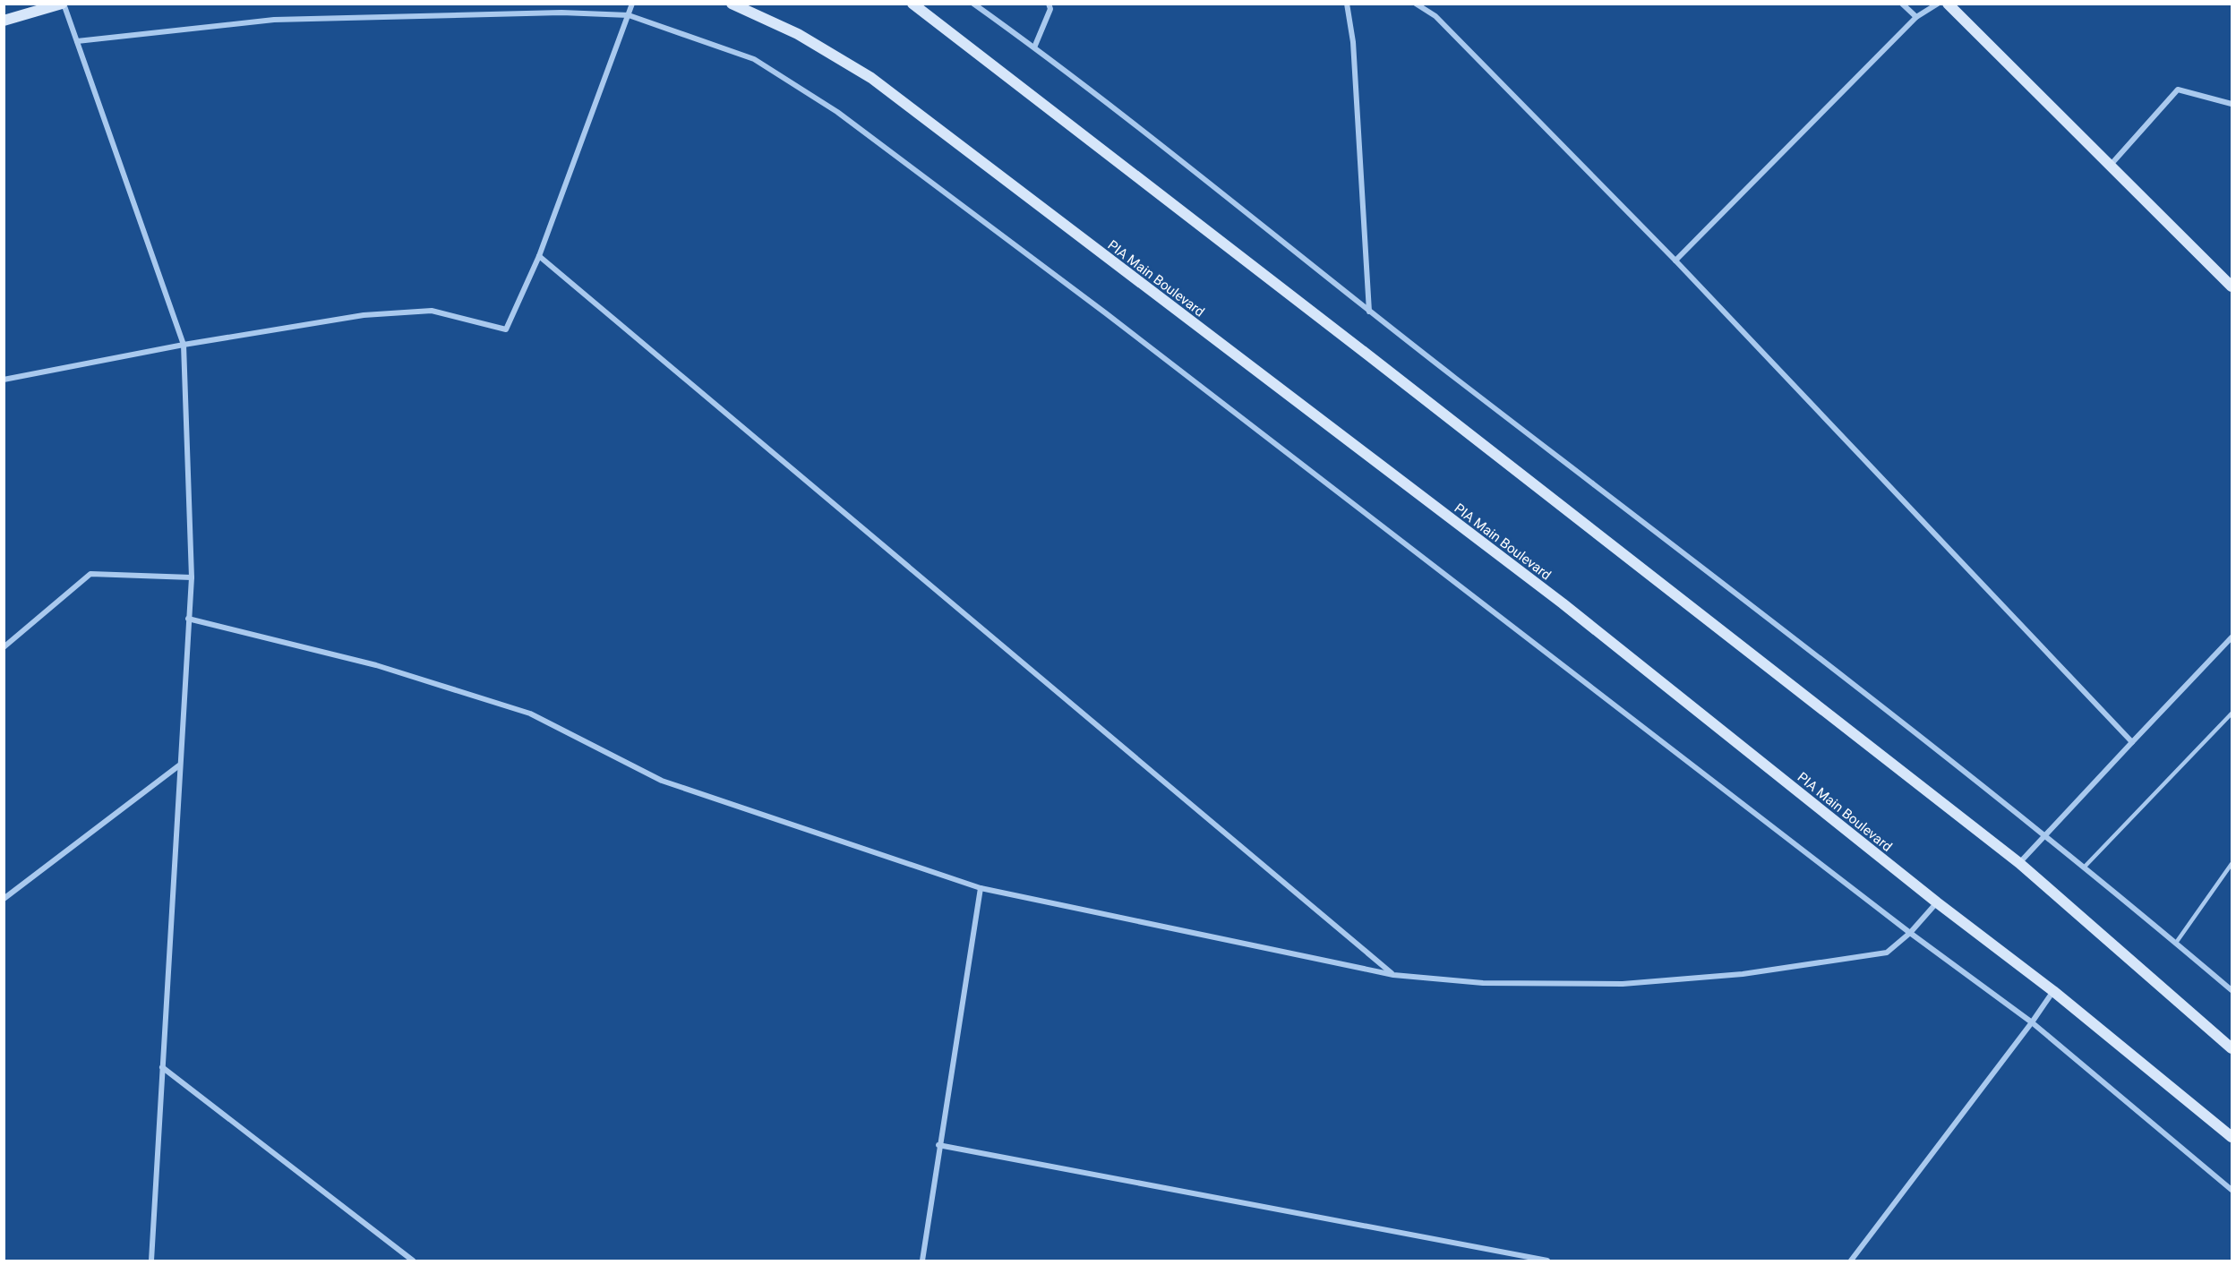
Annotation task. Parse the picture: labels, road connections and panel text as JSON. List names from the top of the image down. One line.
{"streets":{"main road":["PIA Main Boulevard"]}}
